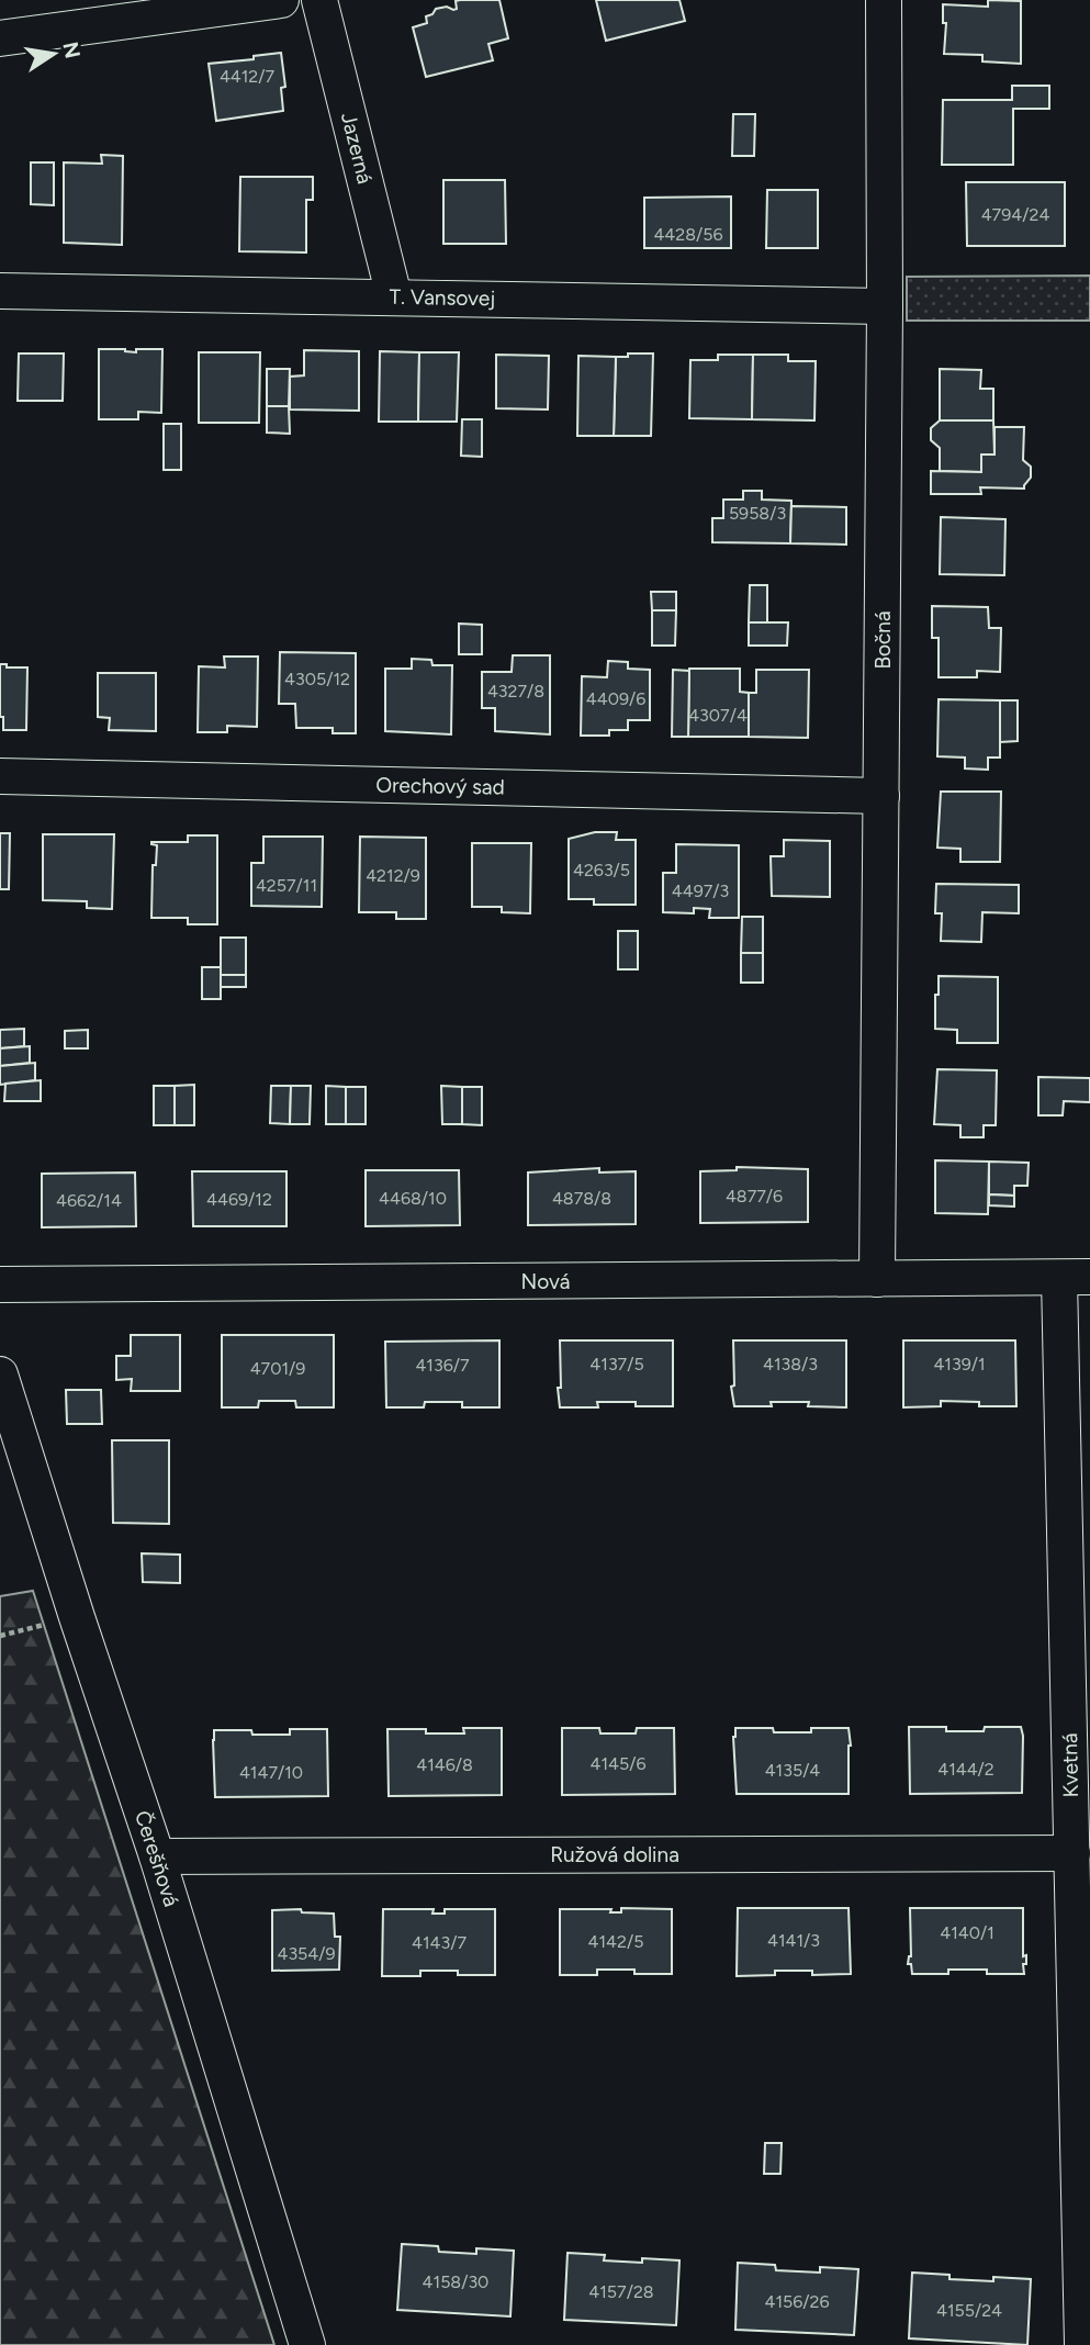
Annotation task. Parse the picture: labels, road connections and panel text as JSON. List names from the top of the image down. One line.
{"streets":{"street":["Jazerná","T. Vansovej","Bočná","Orechový sad","Nová","Kvetná","Ružová dolina","Čerešňová"]},"crossings":[["Jazerná","T. Vansovej"],["T. Vansovej","Bočná"],["Bočná","Orechový sad"],["Bočná","Nová"],["Nová","Kvetná"],["Kvetná","Ružová dolina"],["Ružová dolina","Čerešňová"]],"house_numbers":["4412/7","4794/24","4428/56","5958/3","4305/12","4327/8","4409/6","4307/4","4263/5","4212/9","4257/11","4497/3","4877/6","4468/10","4878/8","4469/12","4662/14","4137/5","4138/3","4139/1","4136/7","4701/9","4145/6","4146/8","4144/2","4135/4","4147/10","4140/1","4141/3","4142/5","4143/7","4354/9","4158/30","4157/28","4156/26","4155/24"],"north":"right"}
